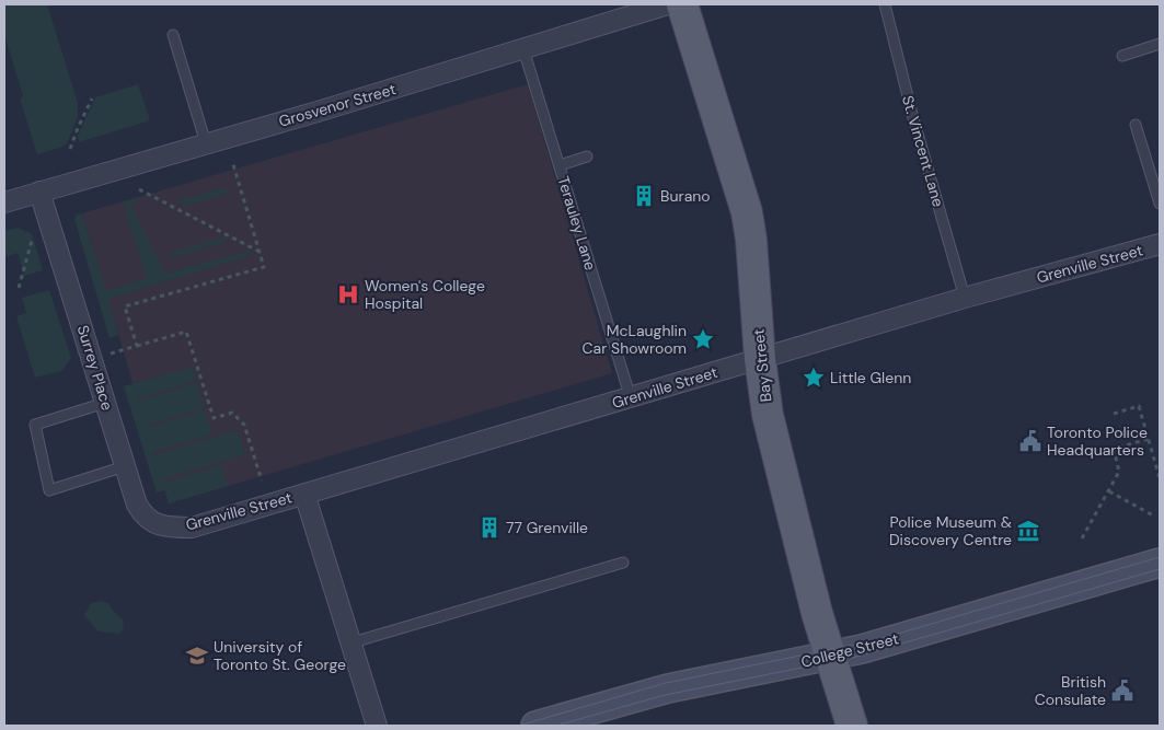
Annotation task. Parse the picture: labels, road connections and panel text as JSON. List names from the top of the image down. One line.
{"streets":{"main road":["Bay Street","College Street"],"street":["Grosvenor Street","Grenville Street","Surrey Place"],"lane":["St. Vincent Lane","Terauley Lane"]},"crossings":[["Grosvenor Street","Terauley Lane"],["Grosvenor Street","Surrey Place"],["St. Vincent Lane","Grenville Street"],["Terauley Lane","Grenville Street"],["Grenville Street","Bay Street"],["Grenville Street","Surrey Place"],["Bay Street","College Street"]],"places":{"building":["Burano","77 Grenville"],"hospital":["Women's College Hospital"],"place":["McLaughlin Car Showroom","Little Glenn"],"public building":["Toronto Police Headquarters","British Consulate"],"museum":["Police Museum & Discovery Centre"],"school or university":["University of Toronto St. George"]}}
